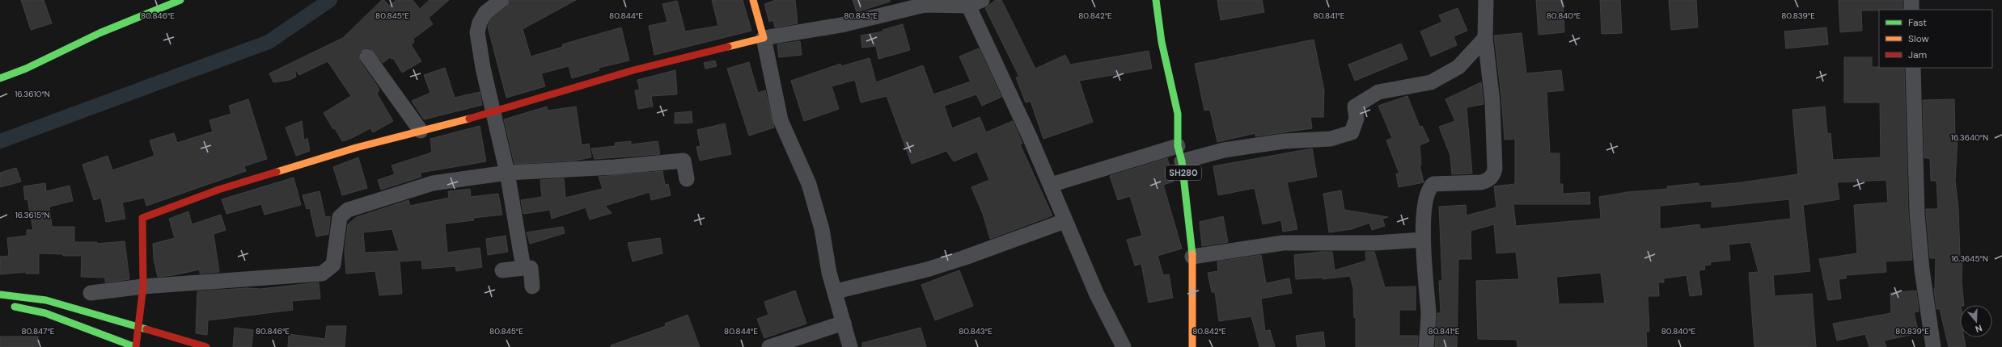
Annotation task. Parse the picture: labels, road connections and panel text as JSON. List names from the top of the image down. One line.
{"streets":{"street":["SH280"]},"legend":["Fast","Slow","Jam"],"north":"bottom","coordinates":["80.846°E","80.845°E","80.844°E","80.843°E","80.842°E","80.841°E","80.840°E","80.839°E","16.3610°N","16.3640°N","16.3615°N","16.3645°N","80.847°E"]}
